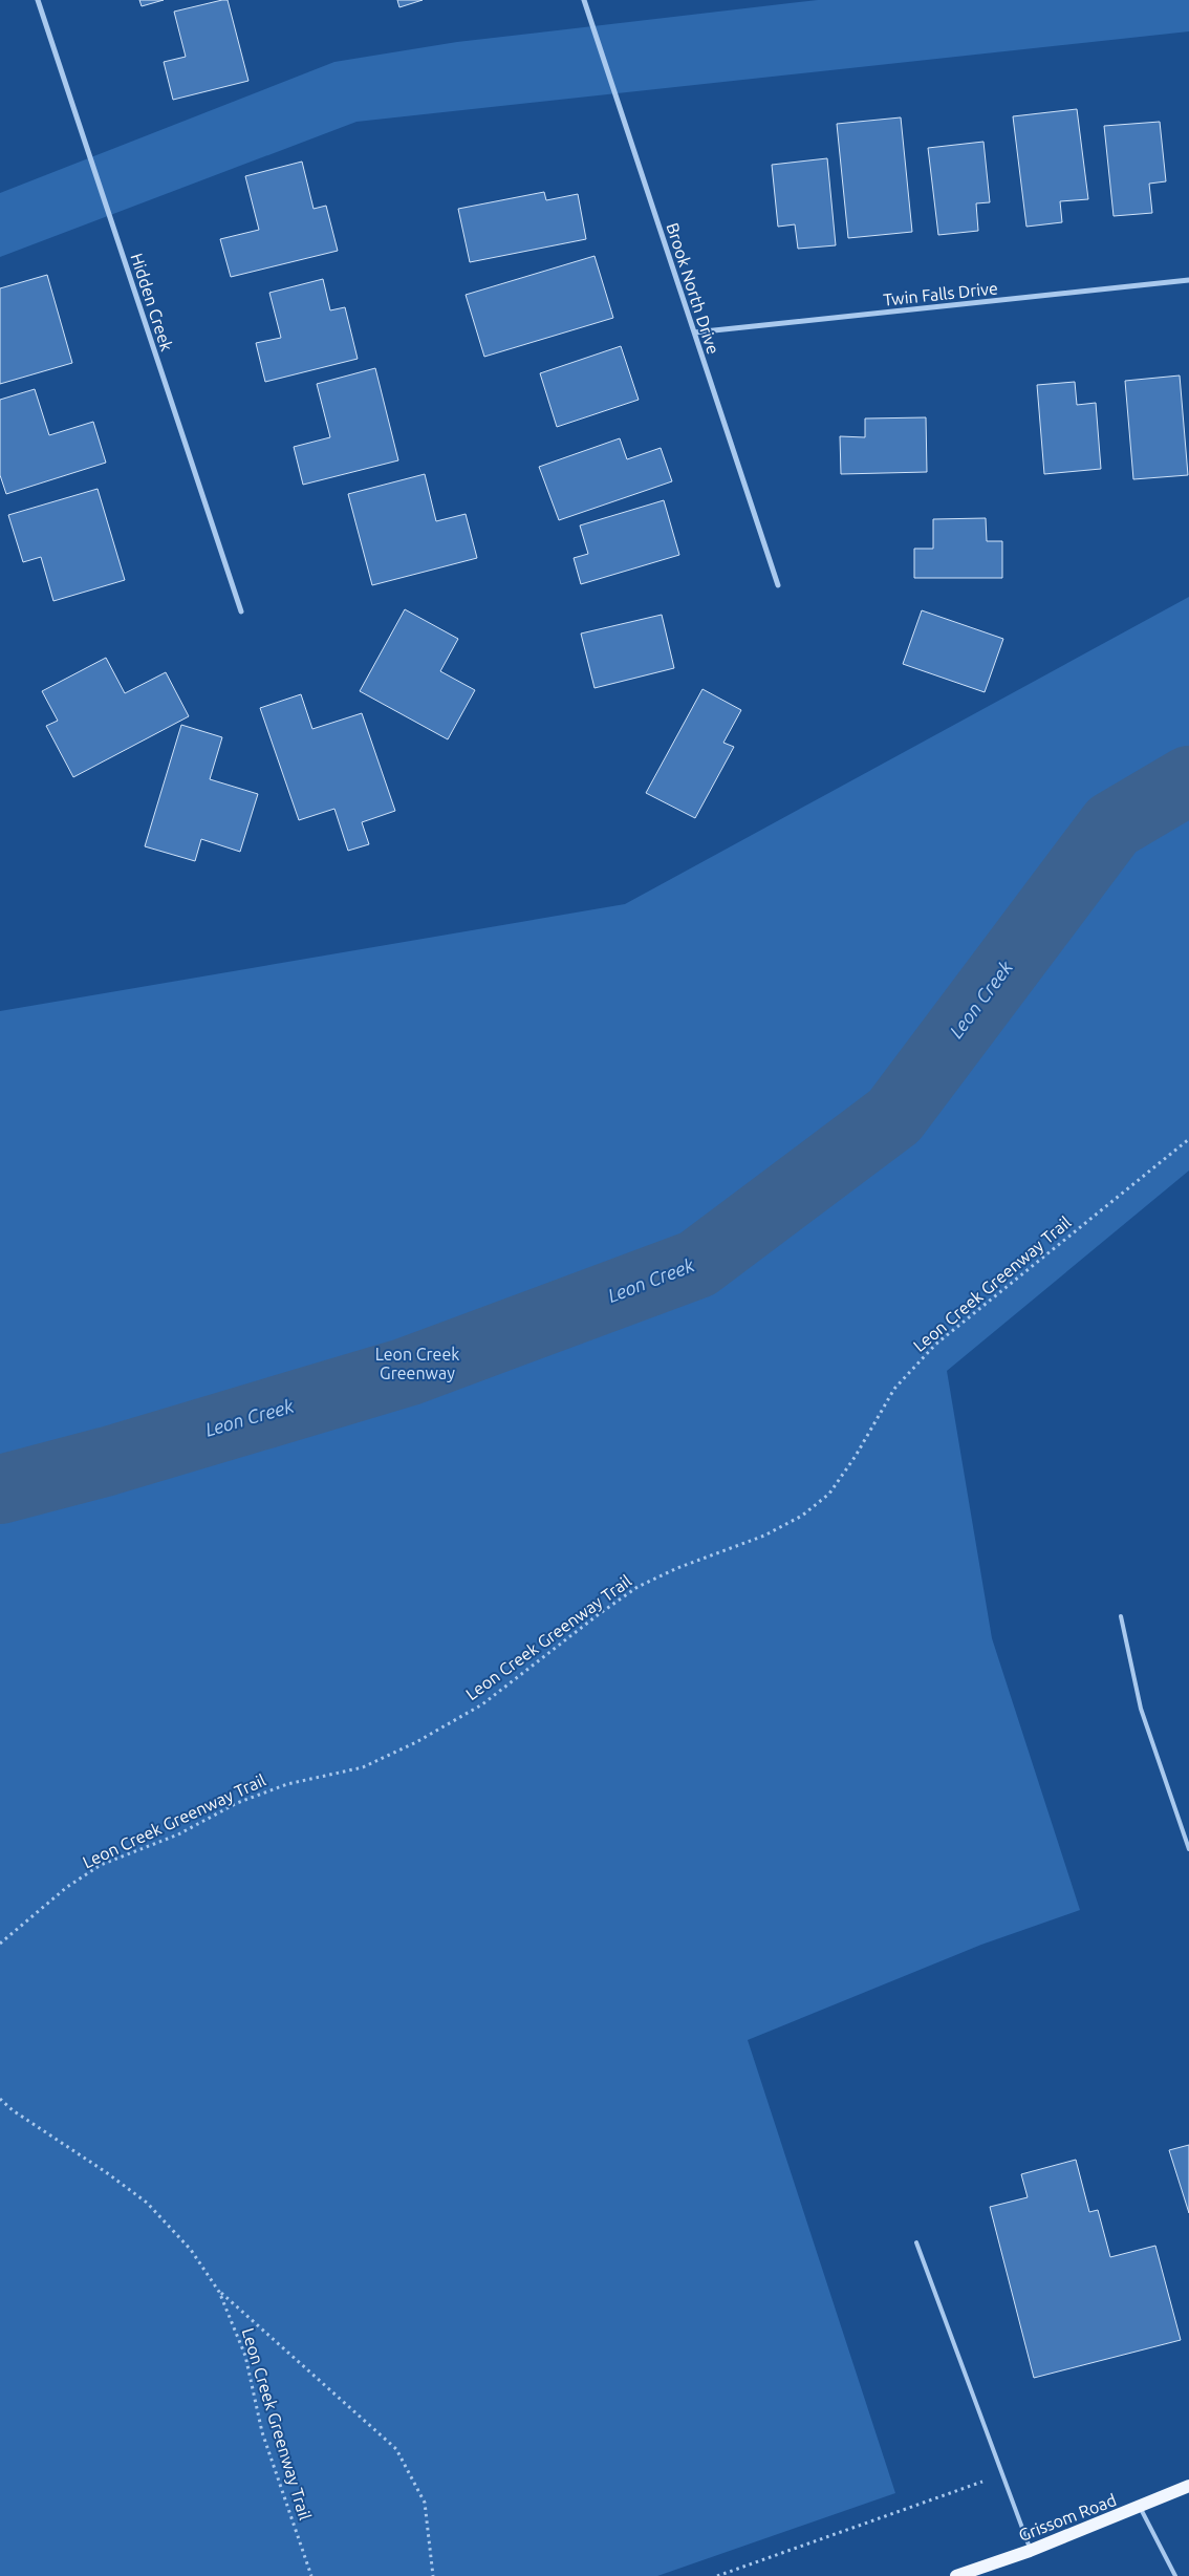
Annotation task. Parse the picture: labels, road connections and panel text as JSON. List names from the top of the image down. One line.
{"streets":{"main road":["Grissom Road"],"street":["Brook North Drive","Twin Falls Drive","Hidden Creek"],"path":["Leon Creek Greenway Trail"]},"crossings":[["Brook North Drive","Twin Falls Drive"]],"water":["Leon Creek"],"parks":["Leon Creek Greenway"]}
